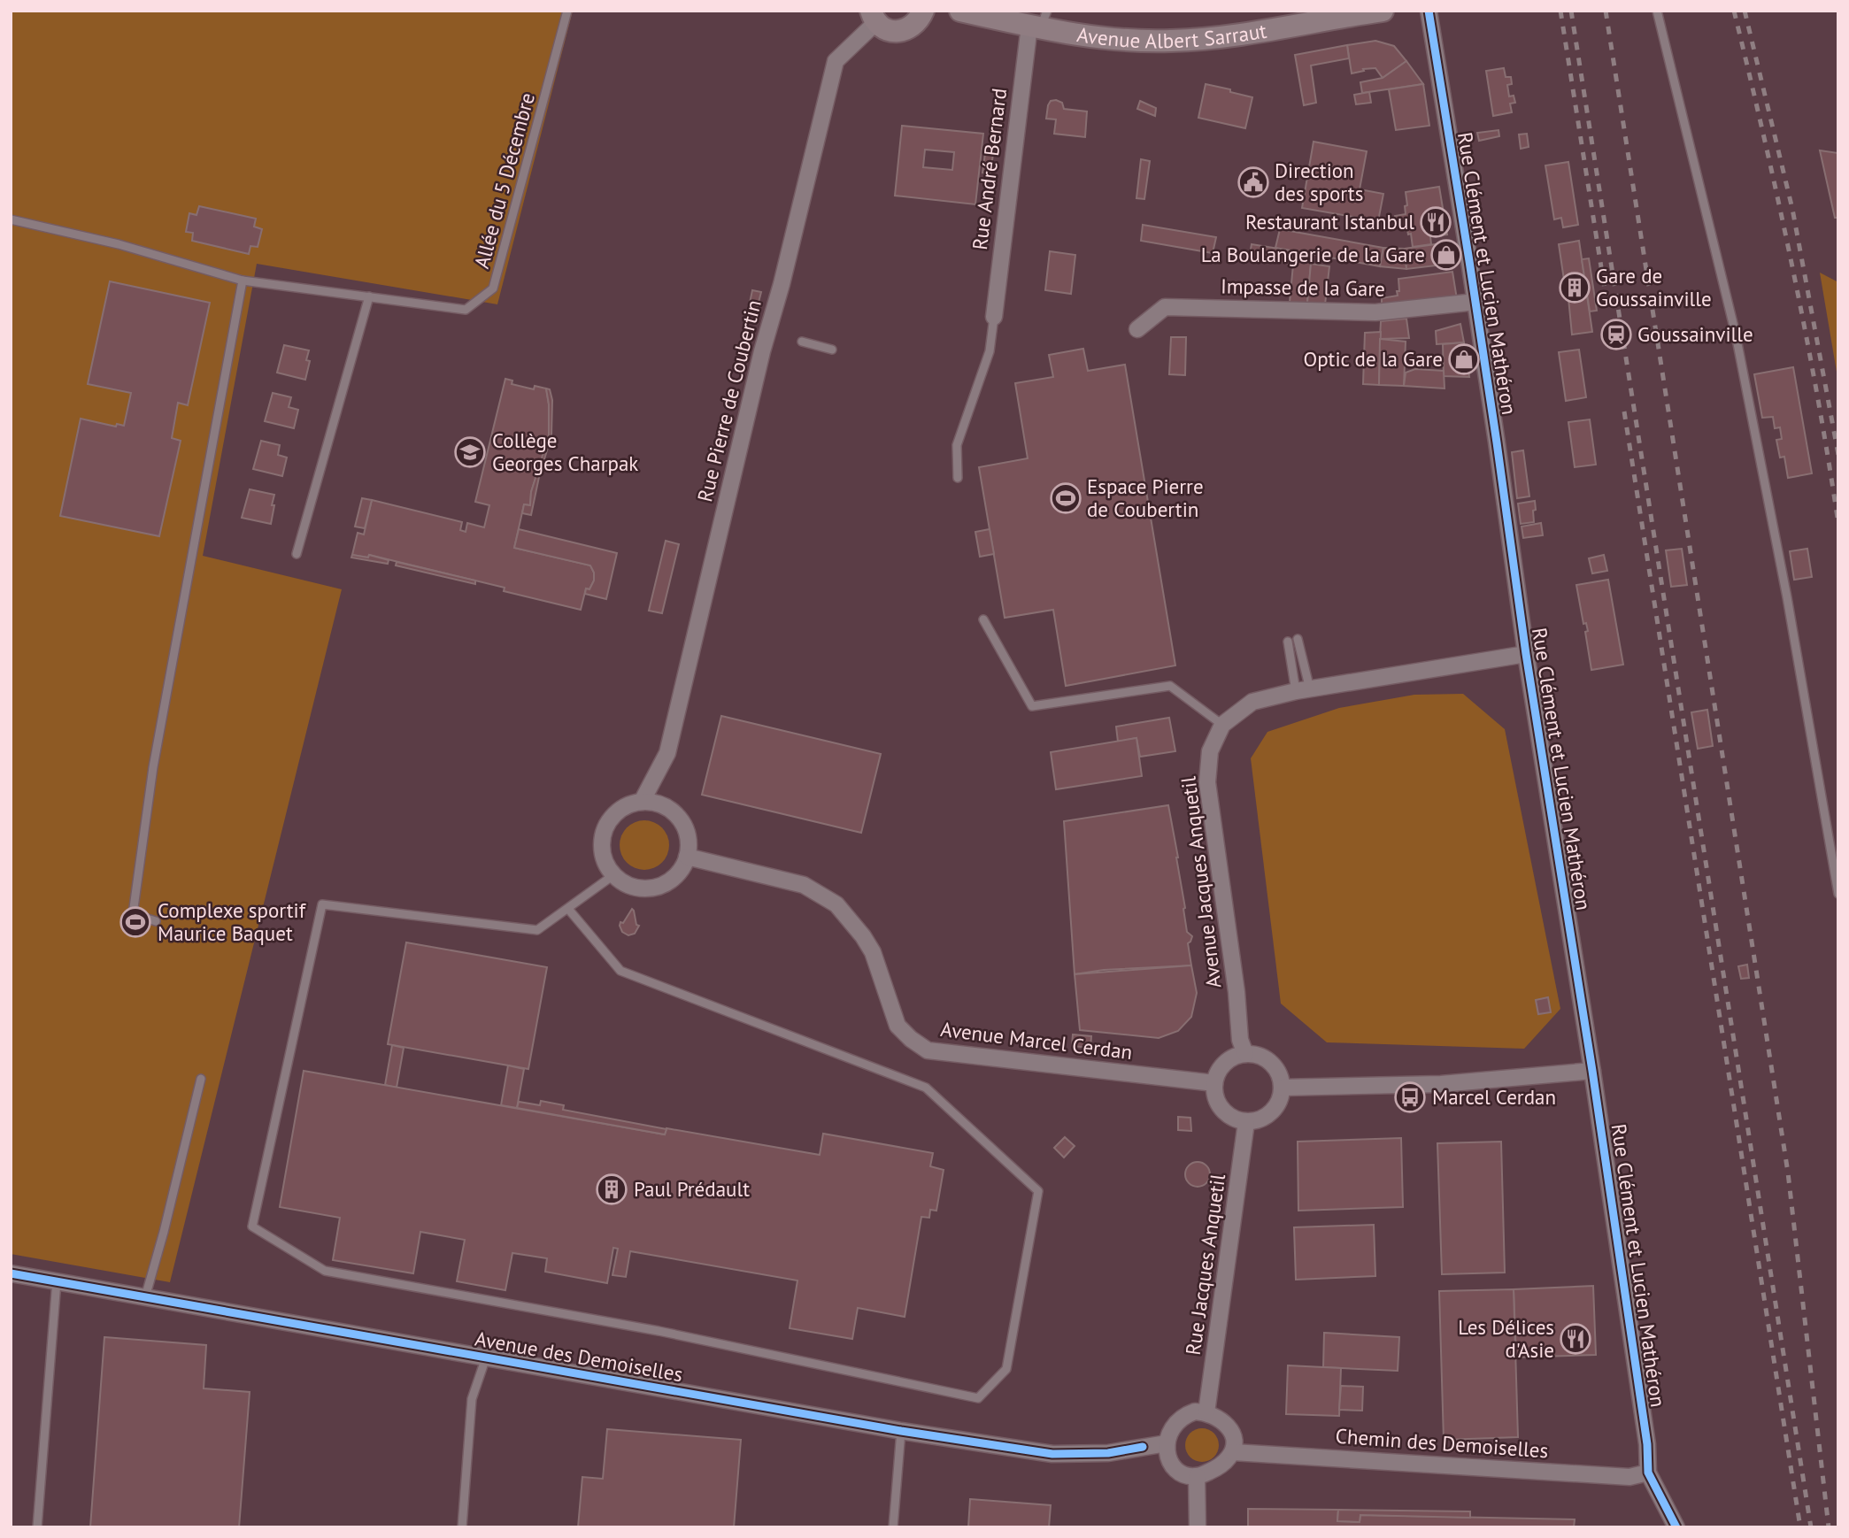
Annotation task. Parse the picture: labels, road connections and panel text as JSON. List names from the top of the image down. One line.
{"streets":{"street":["Avenue Albert Sarraut","Rue André Bernard","Rue Clément et Lucien Mathéron","Impasse de la Gare","Rue Pierre de Coubertin","Avenue Jacques Anquetil","Avenue Marcel Cerdan","Rue Jacques Anquetil","Avenue des Demoiselles","Chemin des Demoiselles"],"lane":["Allée du 5 Décembre"]},"crossings":[["Avenue Albert Sarraut","Rue André Bernard"],["Rue Clément et Lucien Mathéron","Impasse de la Gare"],["Rue Clément et Lucien Mathéron","Avenue Jacques Anquetil"],["Rue Clément et Lucien Mathéron","Chemin des Demoiselles"],["Rue Pierre de Coubertin","Avenue Marcel Cerdan"],["Avenue Jacques Anquetil","Avenue Marcel Cerdan"],["Avenue Jacques Anquetil","Rue Jacques Anquetil"],["Avenue Marcel Cerdan","Rue Jacques Anquetil"],["Rue Jacques Anquetil","Avenue des Demoiselles"],["Rue Jacques Anquetil","Chemin des Demoiselles"],["Avenue des Demoiselles","Chemin des Demoiselles"]],"places":{"public building":["Direction des sports"],"restaurant":["Restaurant Istanbul","Les Délices d'Asie"],"shop":["La Boulangerie de la Gare","Optic de la Gare"],"building":["Gare de Goussainville","Paul Prédault"],"station":["Goussainville"],"school or university":["Collège Georges Charpak"],"sports":["Espace Pierre de Coubertin","Complexe sportif Maurice Baquet"],"bus stop":["Marcel Cerdan"]}}
